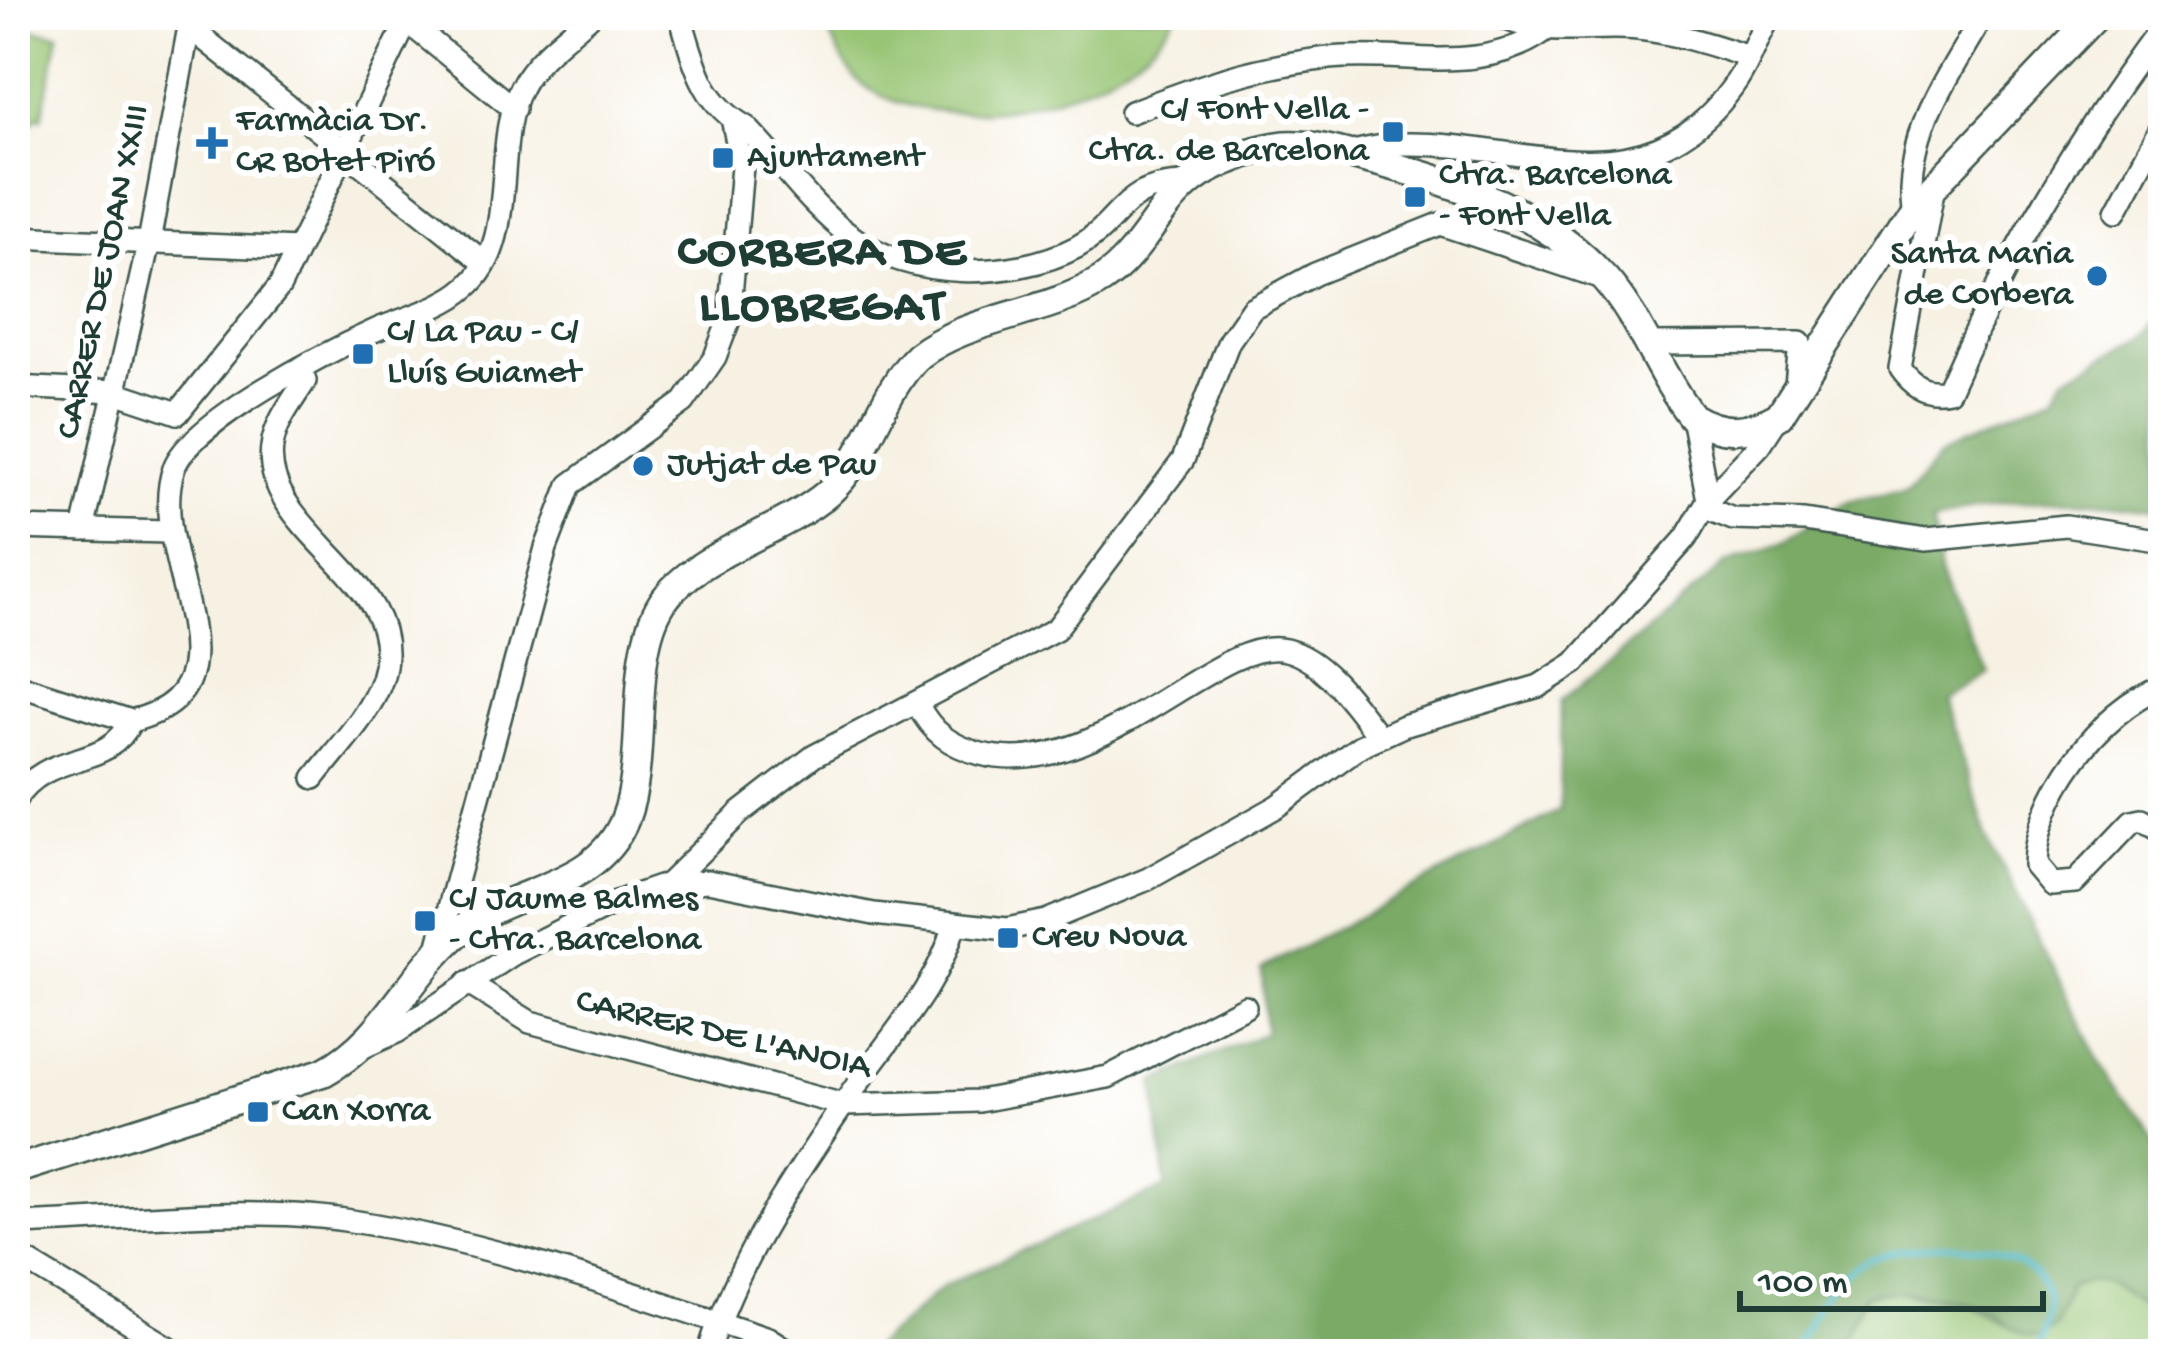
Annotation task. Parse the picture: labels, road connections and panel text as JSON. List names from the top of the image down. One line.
{"streets":{"street":["CARRER DE JOAN XXIII","CARRER DE L'ANOIA"]},"districts":["CORBERA DE LLOBREGAT"],"places":{"transit":["C/ Font Vella - Ctra. de Barcelona","Ajuntament","Ctra. Barcelona - Font Vella","C/ La Pau - C/ Lluís Guiamet","C/ Jaume Balmes - Ctra. Barcelona","Creu Nova","Can Xorra"],"health":["Farmàcia Dr. CR Botet Piró"],"other":["Santa Maria de Corbera","Jutjat de Pau"]},"scale_bar":"100 m"}
